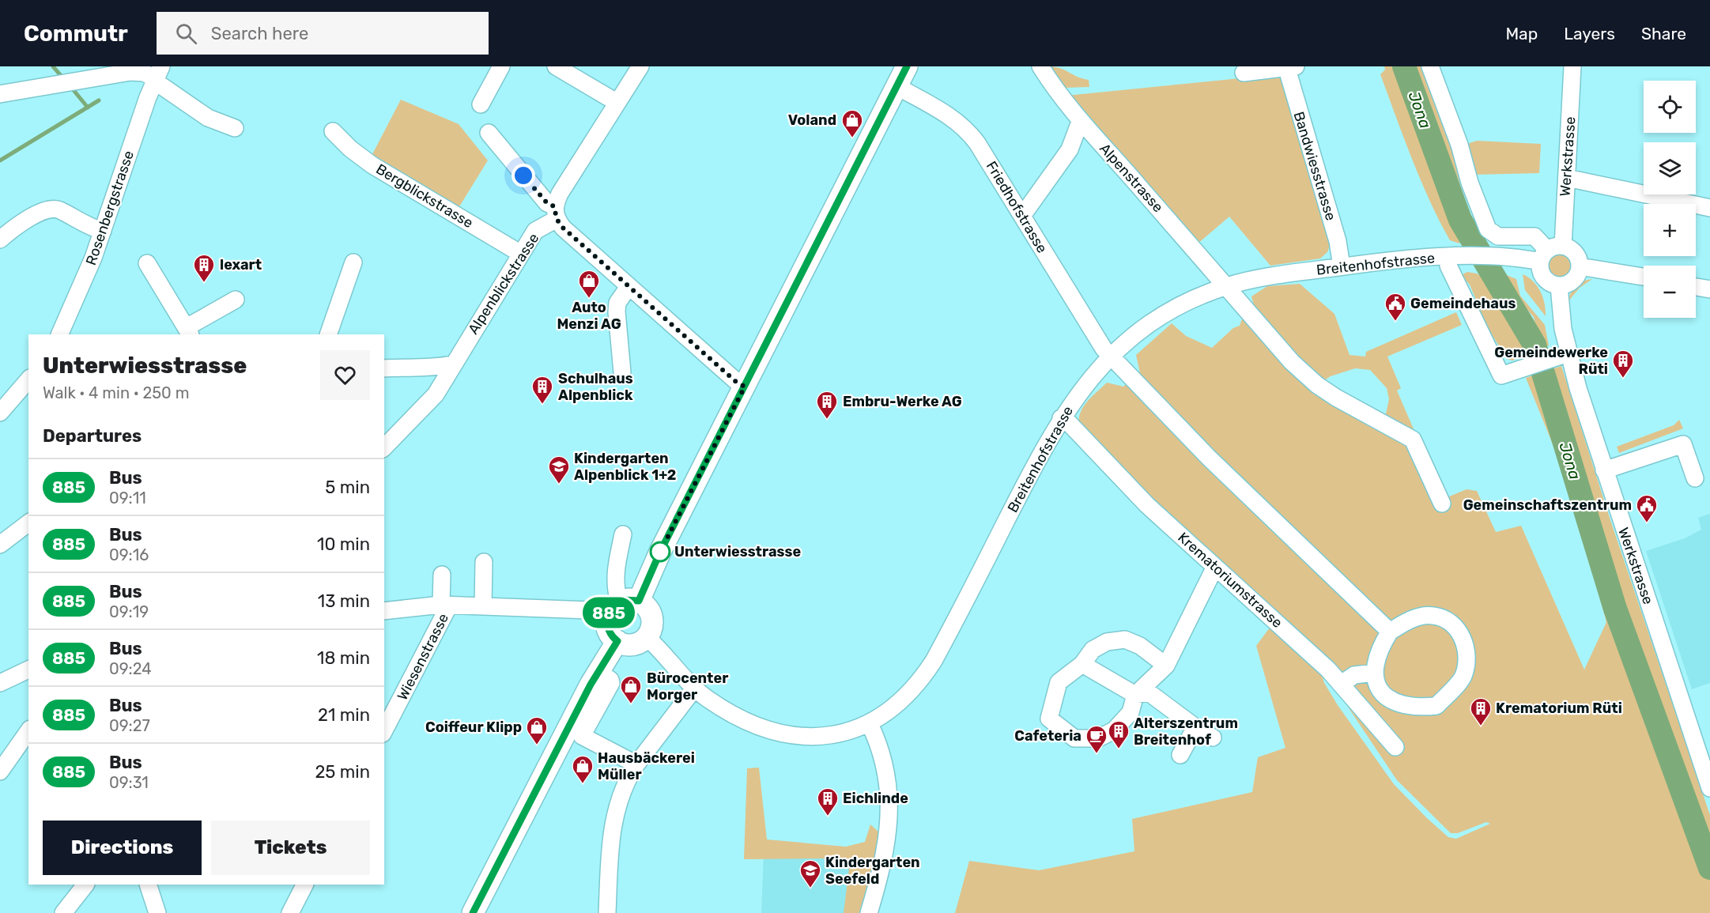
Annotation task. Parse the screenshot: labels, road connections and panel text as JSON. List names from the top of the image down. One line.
{"streets":{"street":["Werkstrasse","Bandwiesstrasse","Alpenstrasse","Bergblickstrasse","Friedhofstrasse","Rosenbergstrasse","Breitenhofstrasse","Alpenblickstrasse","Krematoriumstrasse","Wiesenstrasse"]},"crossings":[["Werkstrasse","Breitenhofstrasse"],["Bandwiesstrasse","Breitenhofstrasse"],["Alpenstrasse","Breitenhofstrasse"],["Bergblickstrasse","Alpenblickstrasse"],["Friedhofstrasse","Breitenhofstrasse"],["Breitenhofstrasse","Krematoriumstrasse"]],"water":["Jona"],"places":{"shop":["Voland","Auto Menzi AG","Bürocenter Morger","Coiffeur Klipp","Hausbäckerei Müller"],"building":["lexart","Gemeindewerke Rüti","Schulhaus Alpenblick","Embru-Werke AG","Krematorium Rüti","Alterszentrum Breitenhof","Eichlinde"],"public building":["Gemeindehaus","Gemeinschaftszentrum"],"school or university":["Kindergarten Alpenblick 1+2","Kindergarten Seefeld"],"other":["Unterwiesstrasse"],"cafe":["Cafeteria"]},"lines":["bus line 885"],"page":{"header":"Commutr","search":"Search here","nav":["Map","Layers","Share"],"on_map":"885","map_buttons":["+","−"],"heading":[["Unterwiesstrasse","Walk · 4 min · 250 m"],"Departures"],"list":[{"mark":"885","name":"Bus","note":"09:11","value":"5 min"},{"mark":"885","name":"Bus","note":"09:16","value":"10 min"},{"mark":"885","name":"Bus","note":"09:19","value":"13 min"},{"mark":"885","name":"Bus","note":"09:24","value":"18 min"},{"mark":"885","name":"Bus","note":"09:27","value":"21 min"},{"mark":"885","name":"Bus","note":"09:31","value":"25 min"}],"buttons":["Directions","Tickets"]}}
